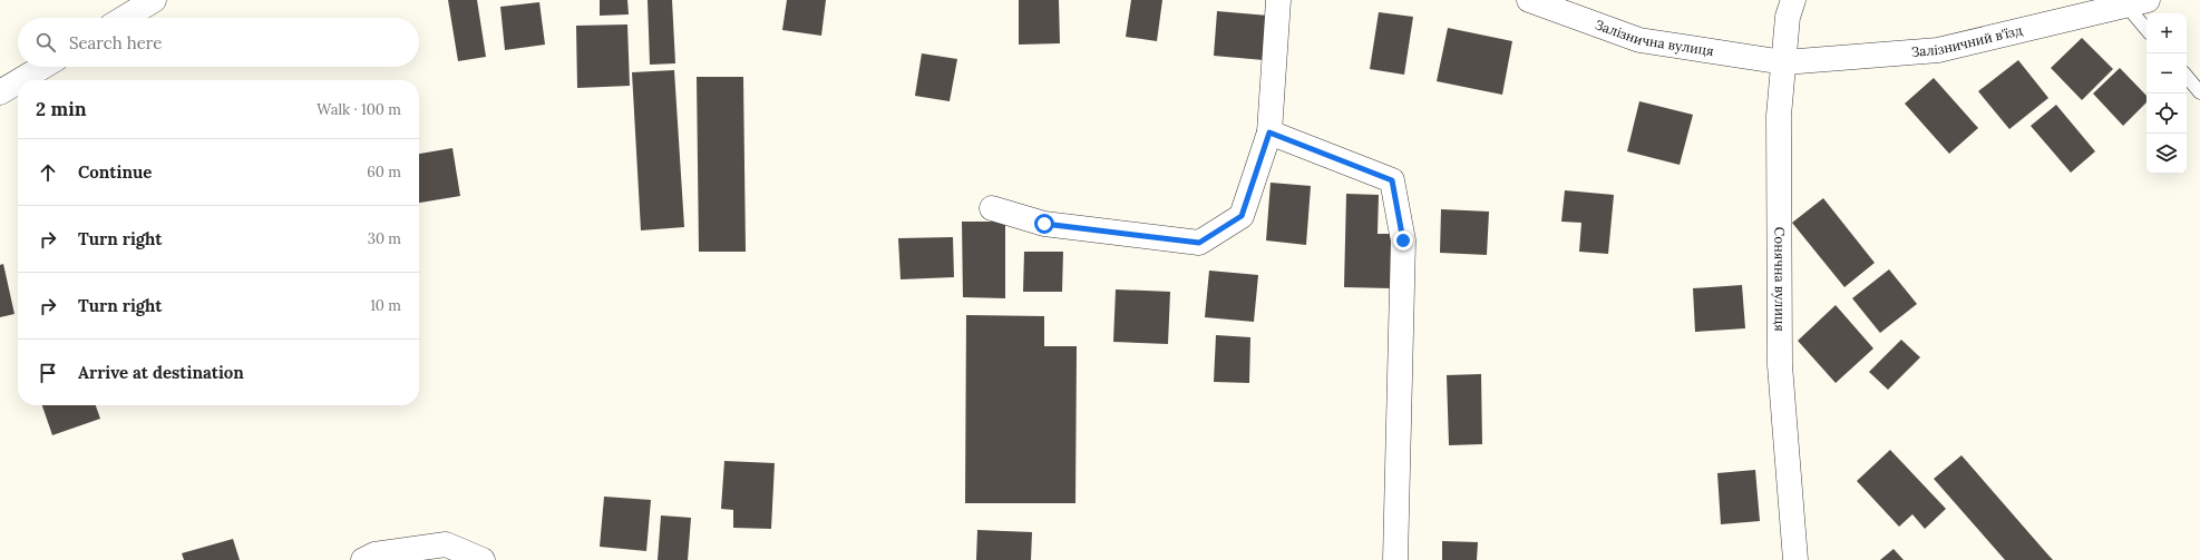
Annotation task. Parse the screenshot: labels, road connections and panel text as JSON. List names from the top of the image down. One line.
{"streets":{"street":["Залізнична вулиця","Залізничний в'їзд","Сонячна вулиця"]},"crossings":[["Залізнична вулиця","Залізничний в'їзд"],["Залізнична вулиця","Сонячна вулиця"],["Залізничний в'їзд","Сонячна вулиця"]],"page":{"map_buttons":["+","−"],"search":"Search here","heading":["2 min","Walk · 100 m"],"list":[["Continue","60 m"],["Turn right","30 m"],["Turn right","10 m"],"Arrive at destination"]}}
